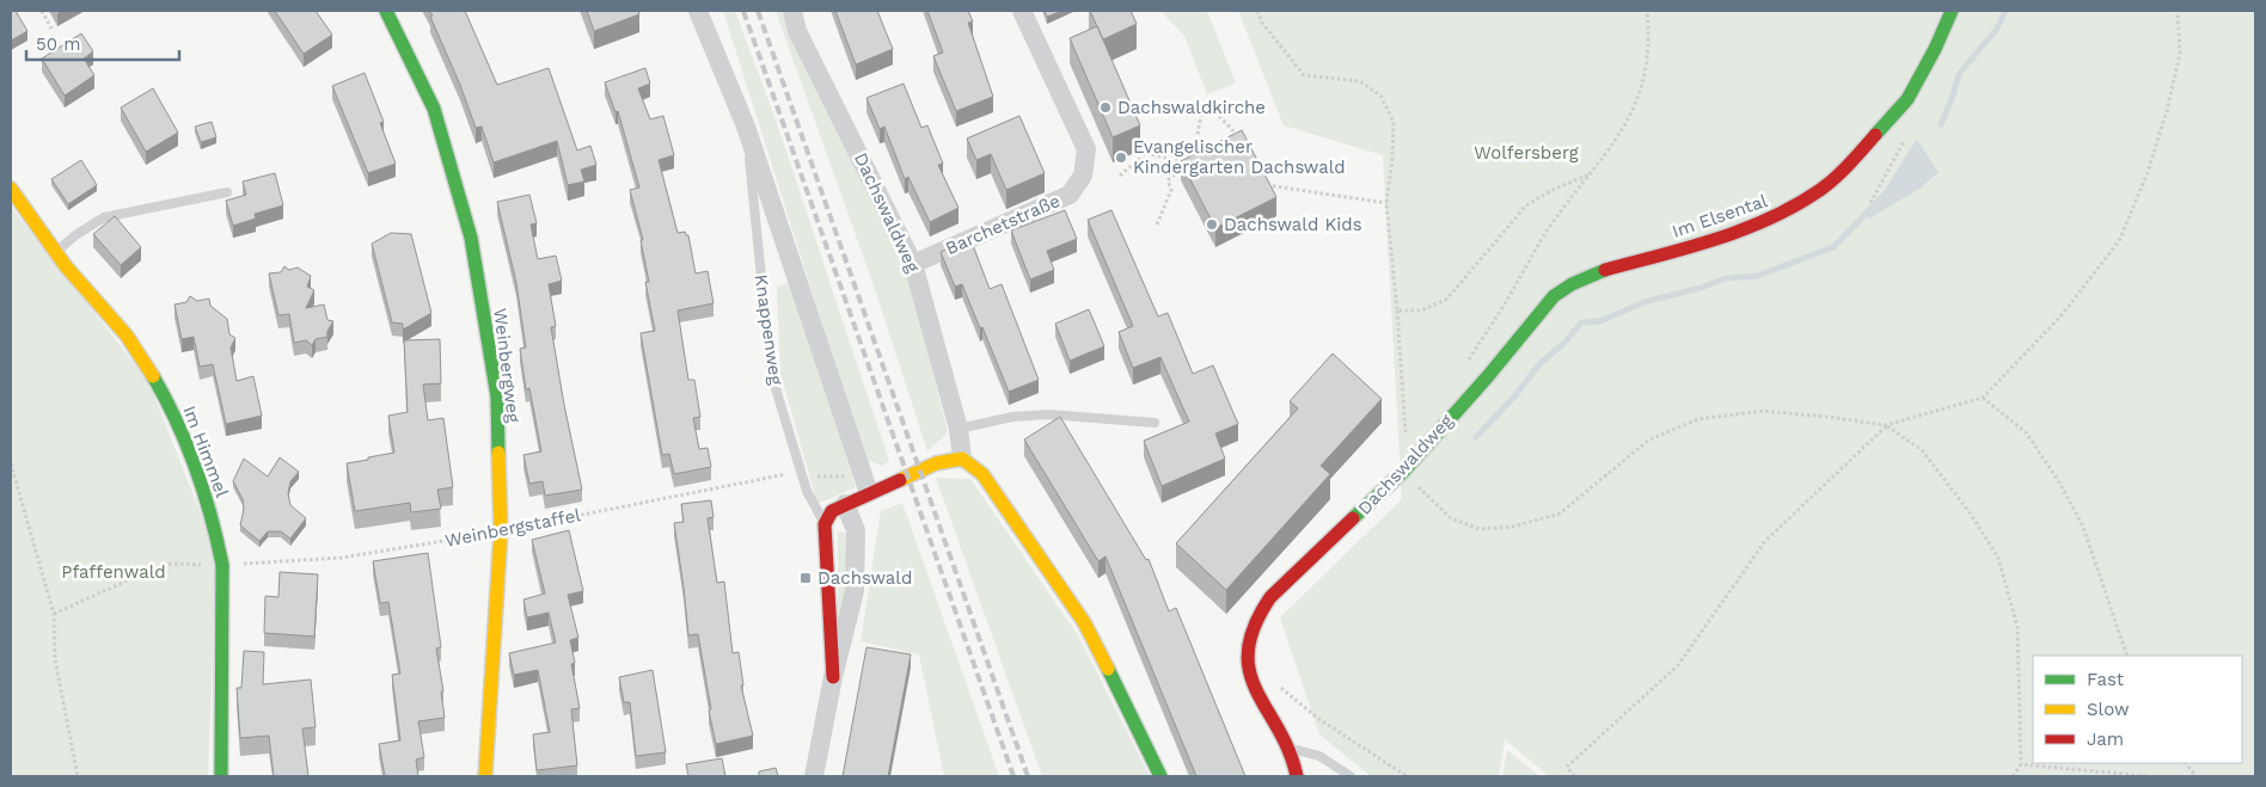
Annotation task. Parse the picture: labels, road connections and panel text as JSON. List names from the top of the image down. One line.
{"streets":{"street":["Dachswaldweg","Im Elsental","Barchetstraße","Knappenweg","Weinbergweg","Im Himmel"],"path":["Weinbergstaffel"]},"crossings":[["Dachswaldweg","Im Elsental"],["Dachswaldweg","Barchetstraße"],["Knappenweg","Weinbergstaffel"],["Weinbergweg","Weinbergstaffel"],["Im Himmel","Weinbergstaffel"]],"parks":["Wolfersberg","Pfaffenwald"],"places":{"other":["Dachswaldkirche","Evangelischer Kindergarten Dachswald","Dachswald Kids"],"transit":["Dachswald"]},"legend":["Fast","Slow","Jam"],"scale_bar":"50 m"}
